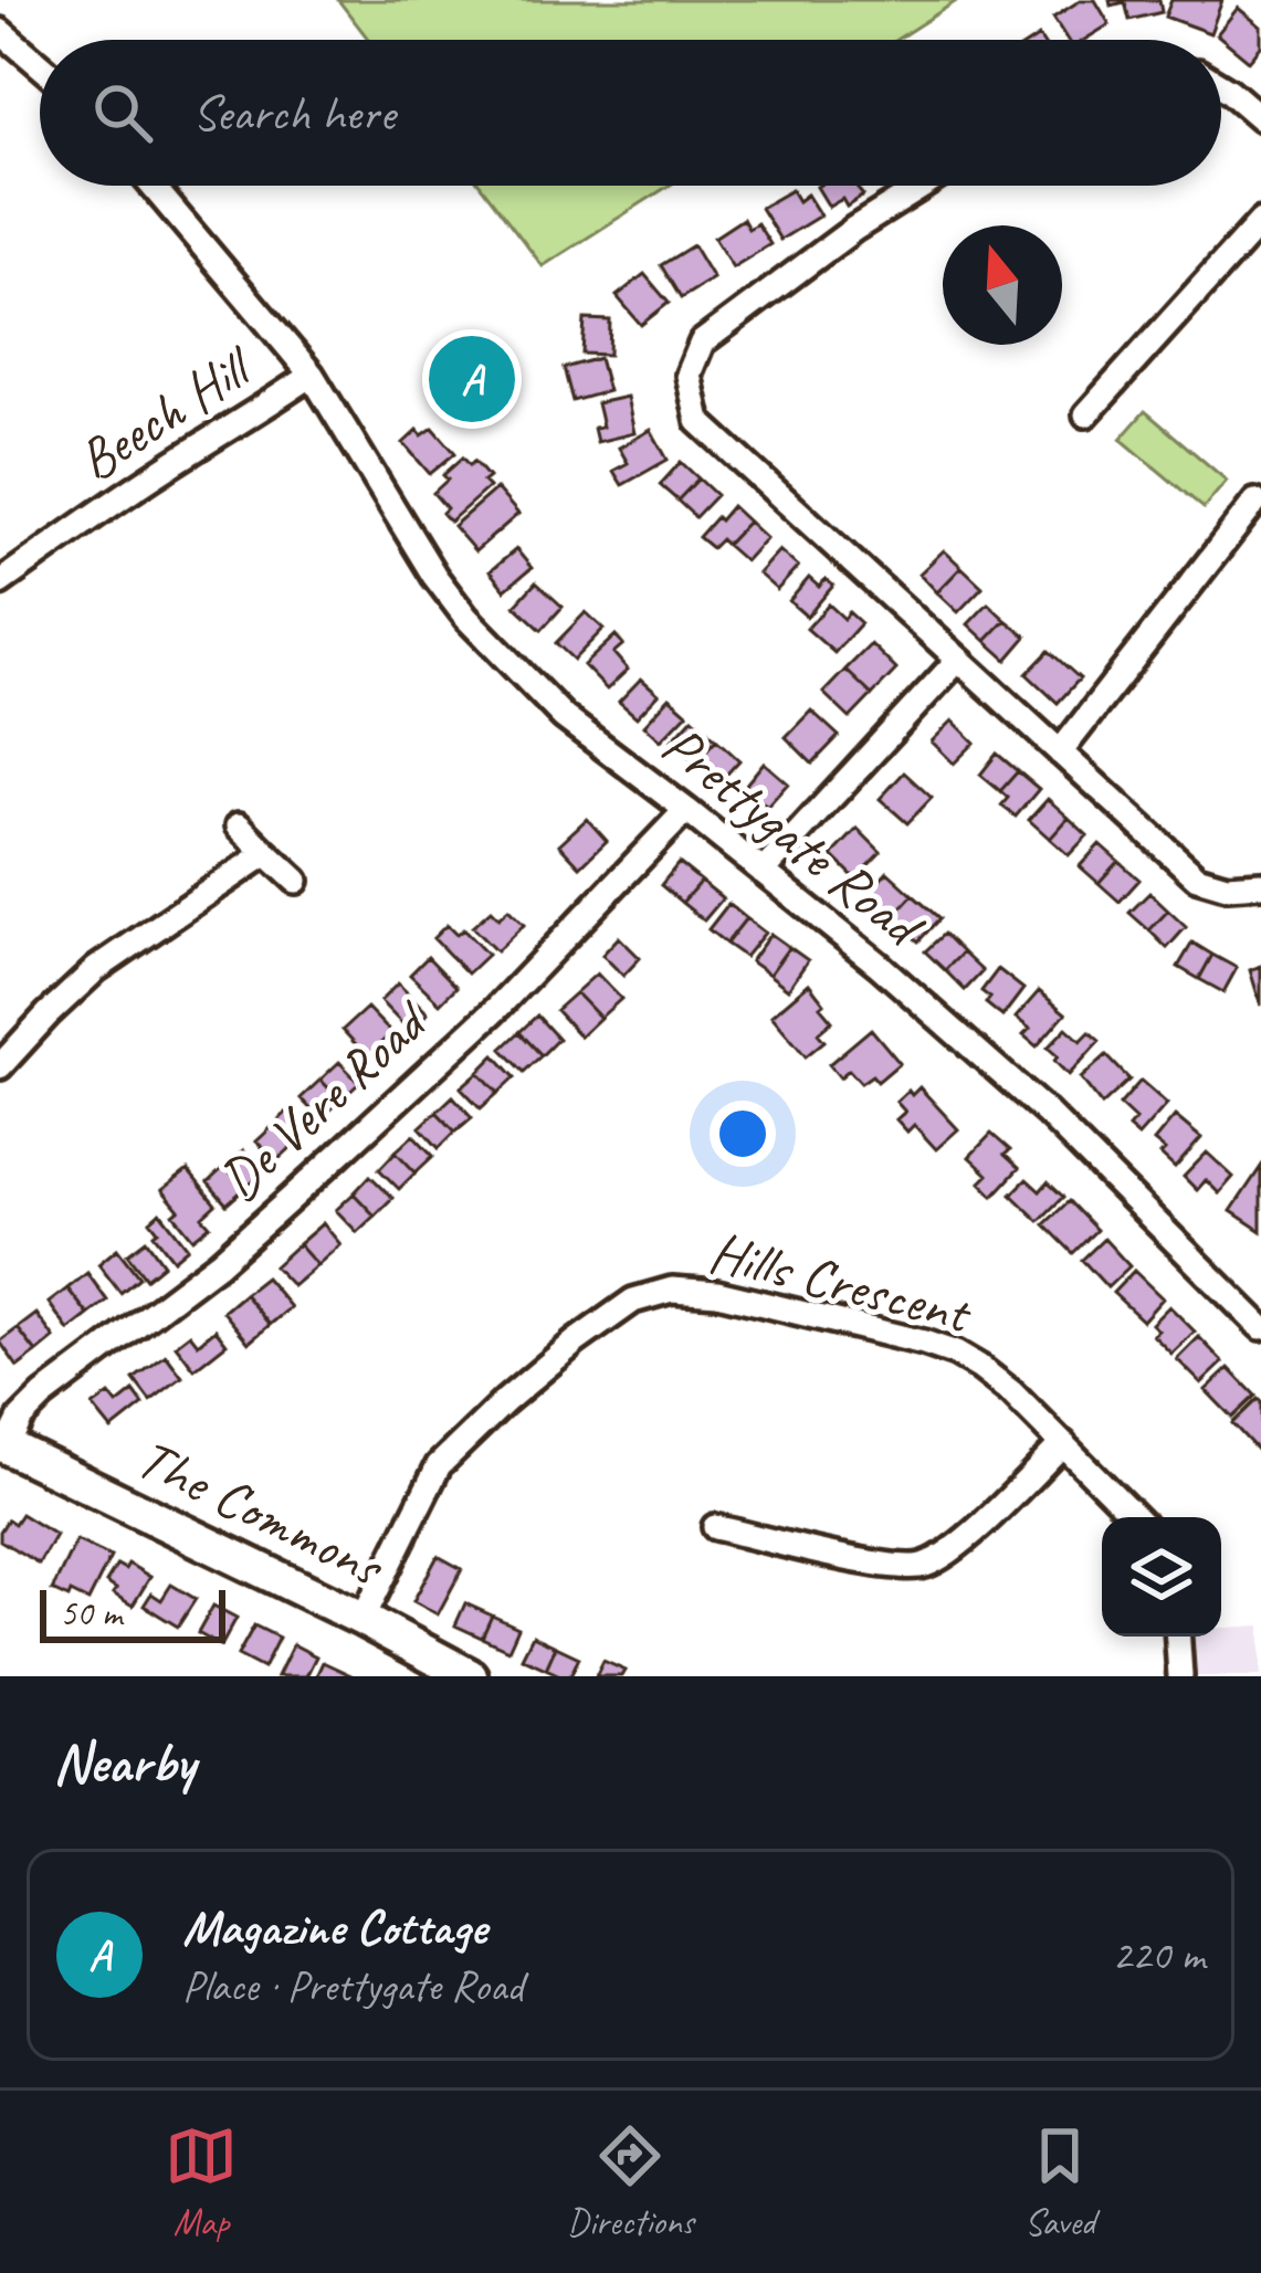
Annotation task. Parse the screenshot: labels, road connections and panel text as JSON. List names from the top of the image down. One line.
{"streets":{"street":["Beech Hill","Prettygate Road","De Vere Road","Hills Crescent","The Commons"]},"crossings":[["Beech Hill","Prettygate Road"],["Prettygate Road","De Vere Road"],["De Vere Road","The Commons"],["Hills Crescent","The Commons"]],"scale_bar":"50 m","north":"top","page":{"search":"Search here","pins":"A","scale":"50 m","heading":"Nearby","list":[{"mark":"A","name":"Magazine Cottage","note":"Place · Prettygate Road","value":"220 m"}],"nav":["Map","Directions","Saved"]}}
